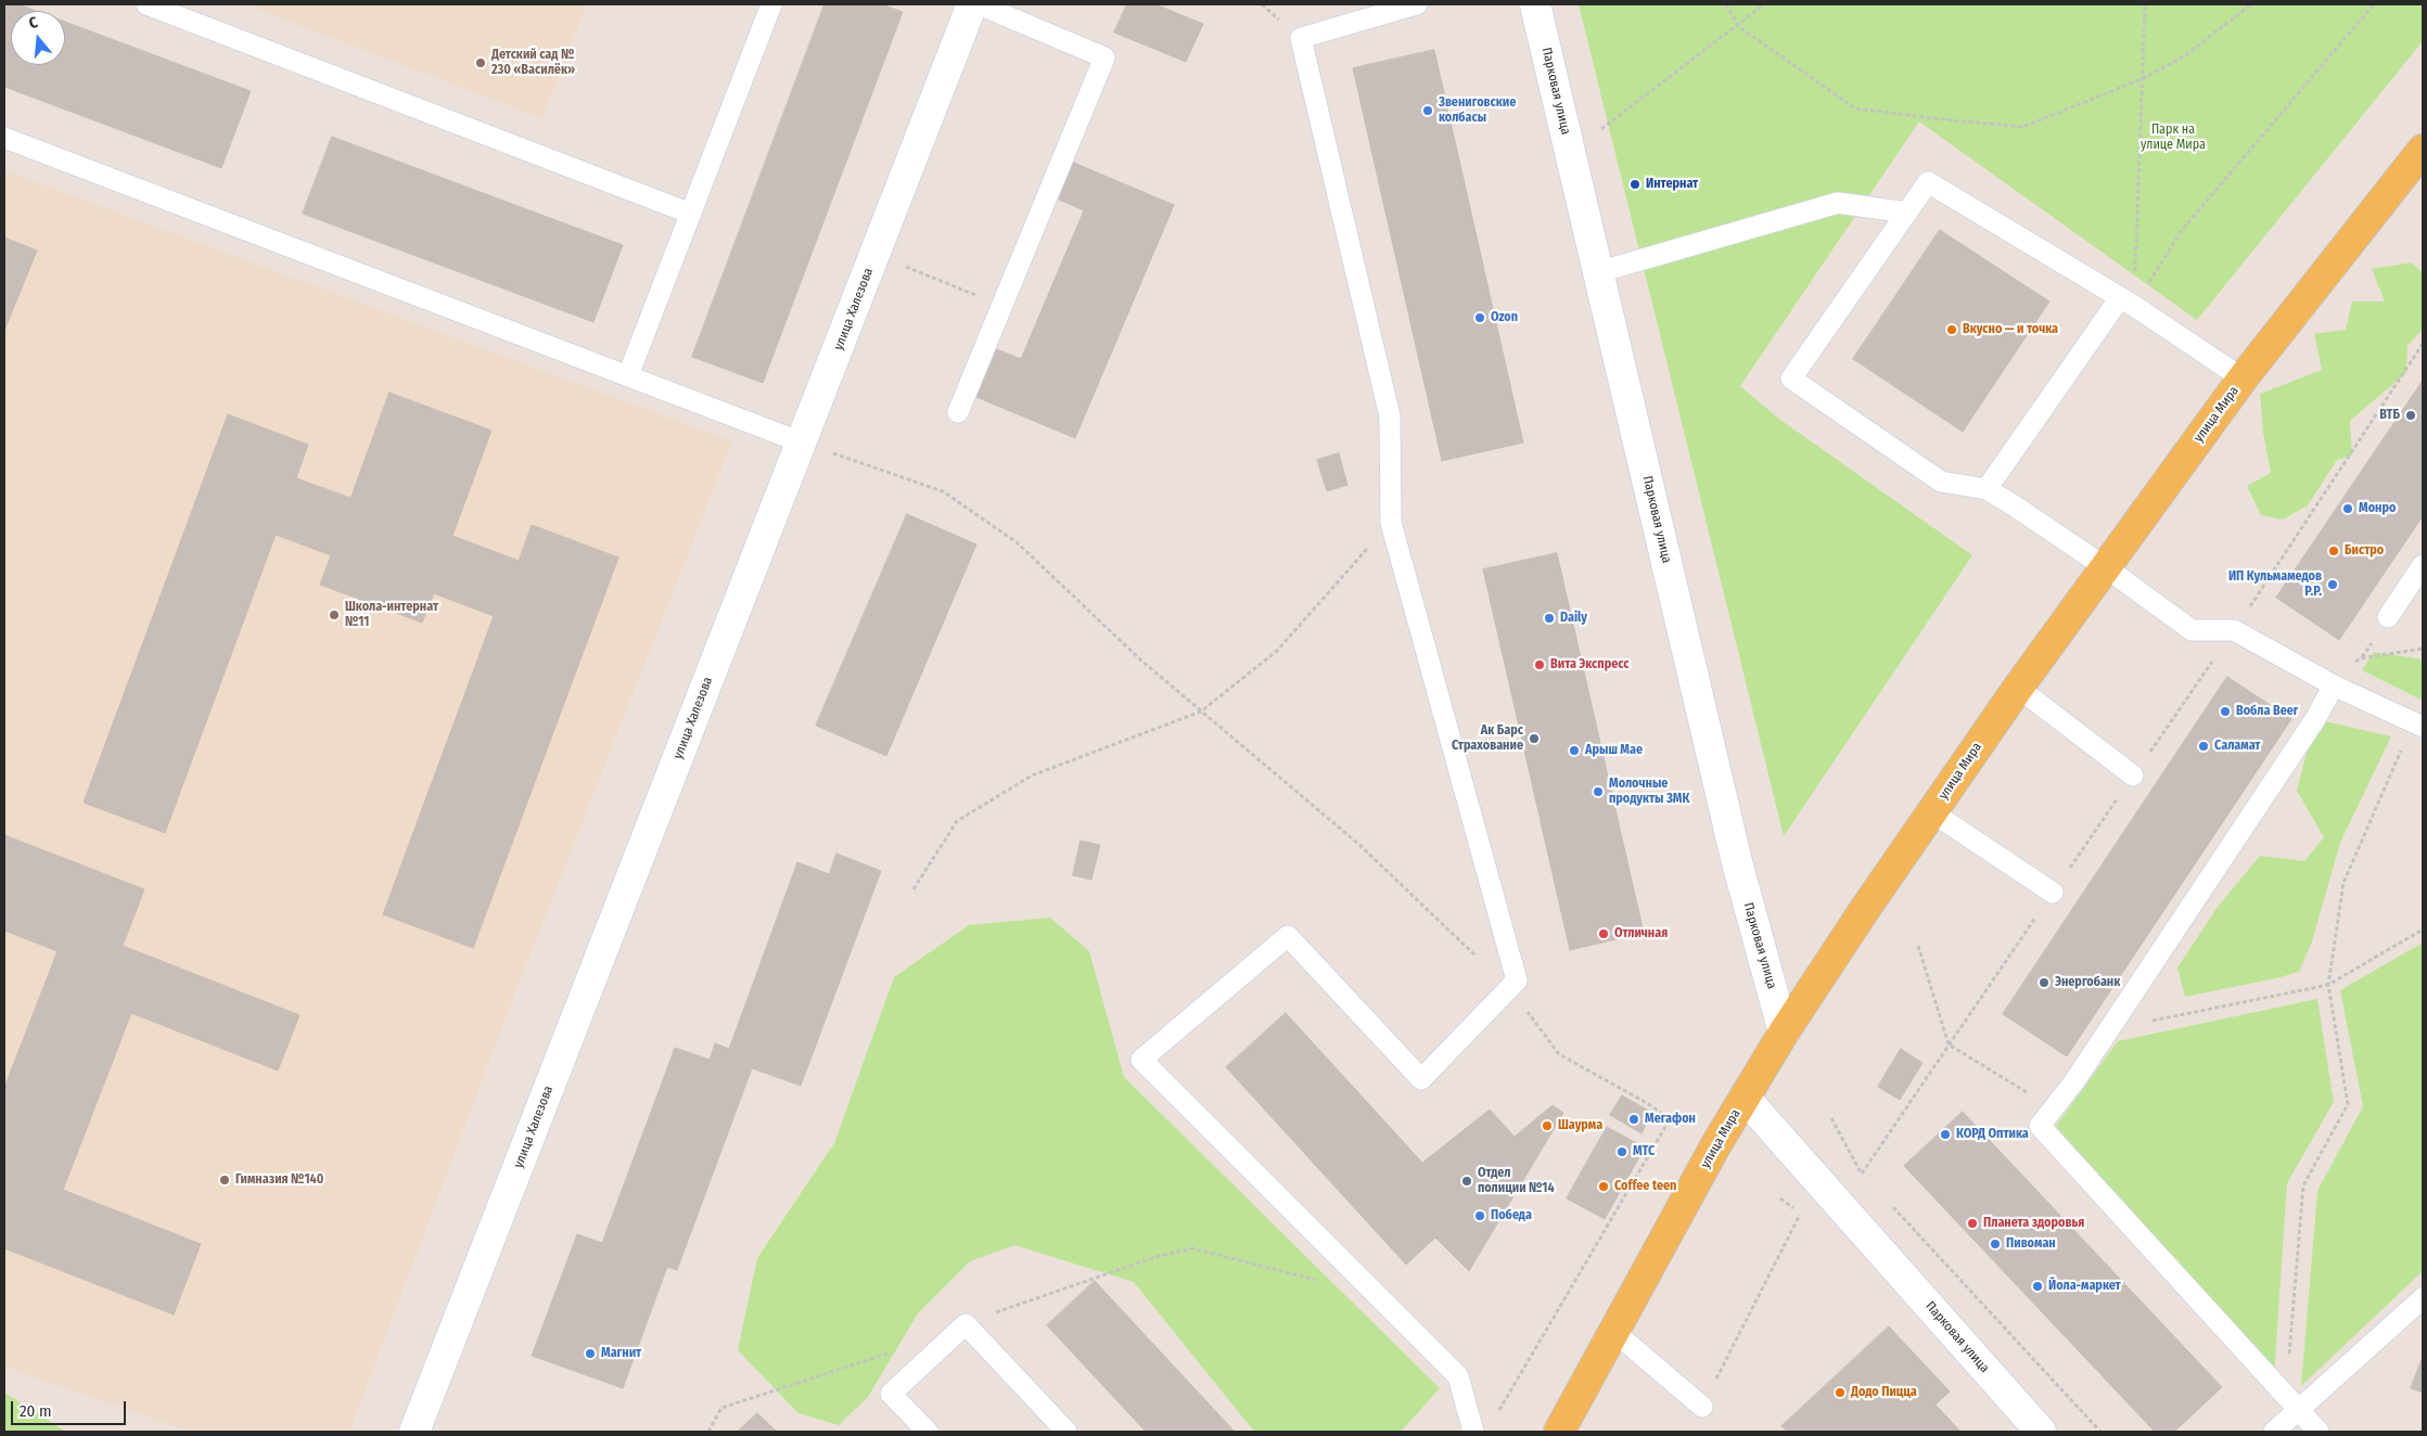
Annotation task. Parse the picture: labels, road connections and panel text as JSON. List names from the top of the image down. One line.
{"streets":{"main road":["улица Мира"],"street":["Парковая улица","улица Халезова"]},"crossings":[["Парковая улица","улица Мира"]],"parks":["Парк на улице Мира"],"places":["Детский сад № 230 «Василёк»","Звениговские колбасы","Интернат","Ozon","Вкусно — и точка","ВТБ","Монро","Бистро","ИП Кульмамедов Р.Р.","Школа-интернат №11","Daily","Вита Экспресс","Вобла Beer","Ак Барс Страхование","Саламат","Арыш Мае","Молочные продукты ЗМК","Отличная","Энергобанк","Мегафон","Шаурма","КОРД Оптика","МТС","Гимназия №140","Отдел полиции №14","Coffee teen","Победа","Планета здоровья","Пивоман","Йола-маркет","Магнит","Додо Пицца"],"scale_bar":"20 m","north":"top"}
